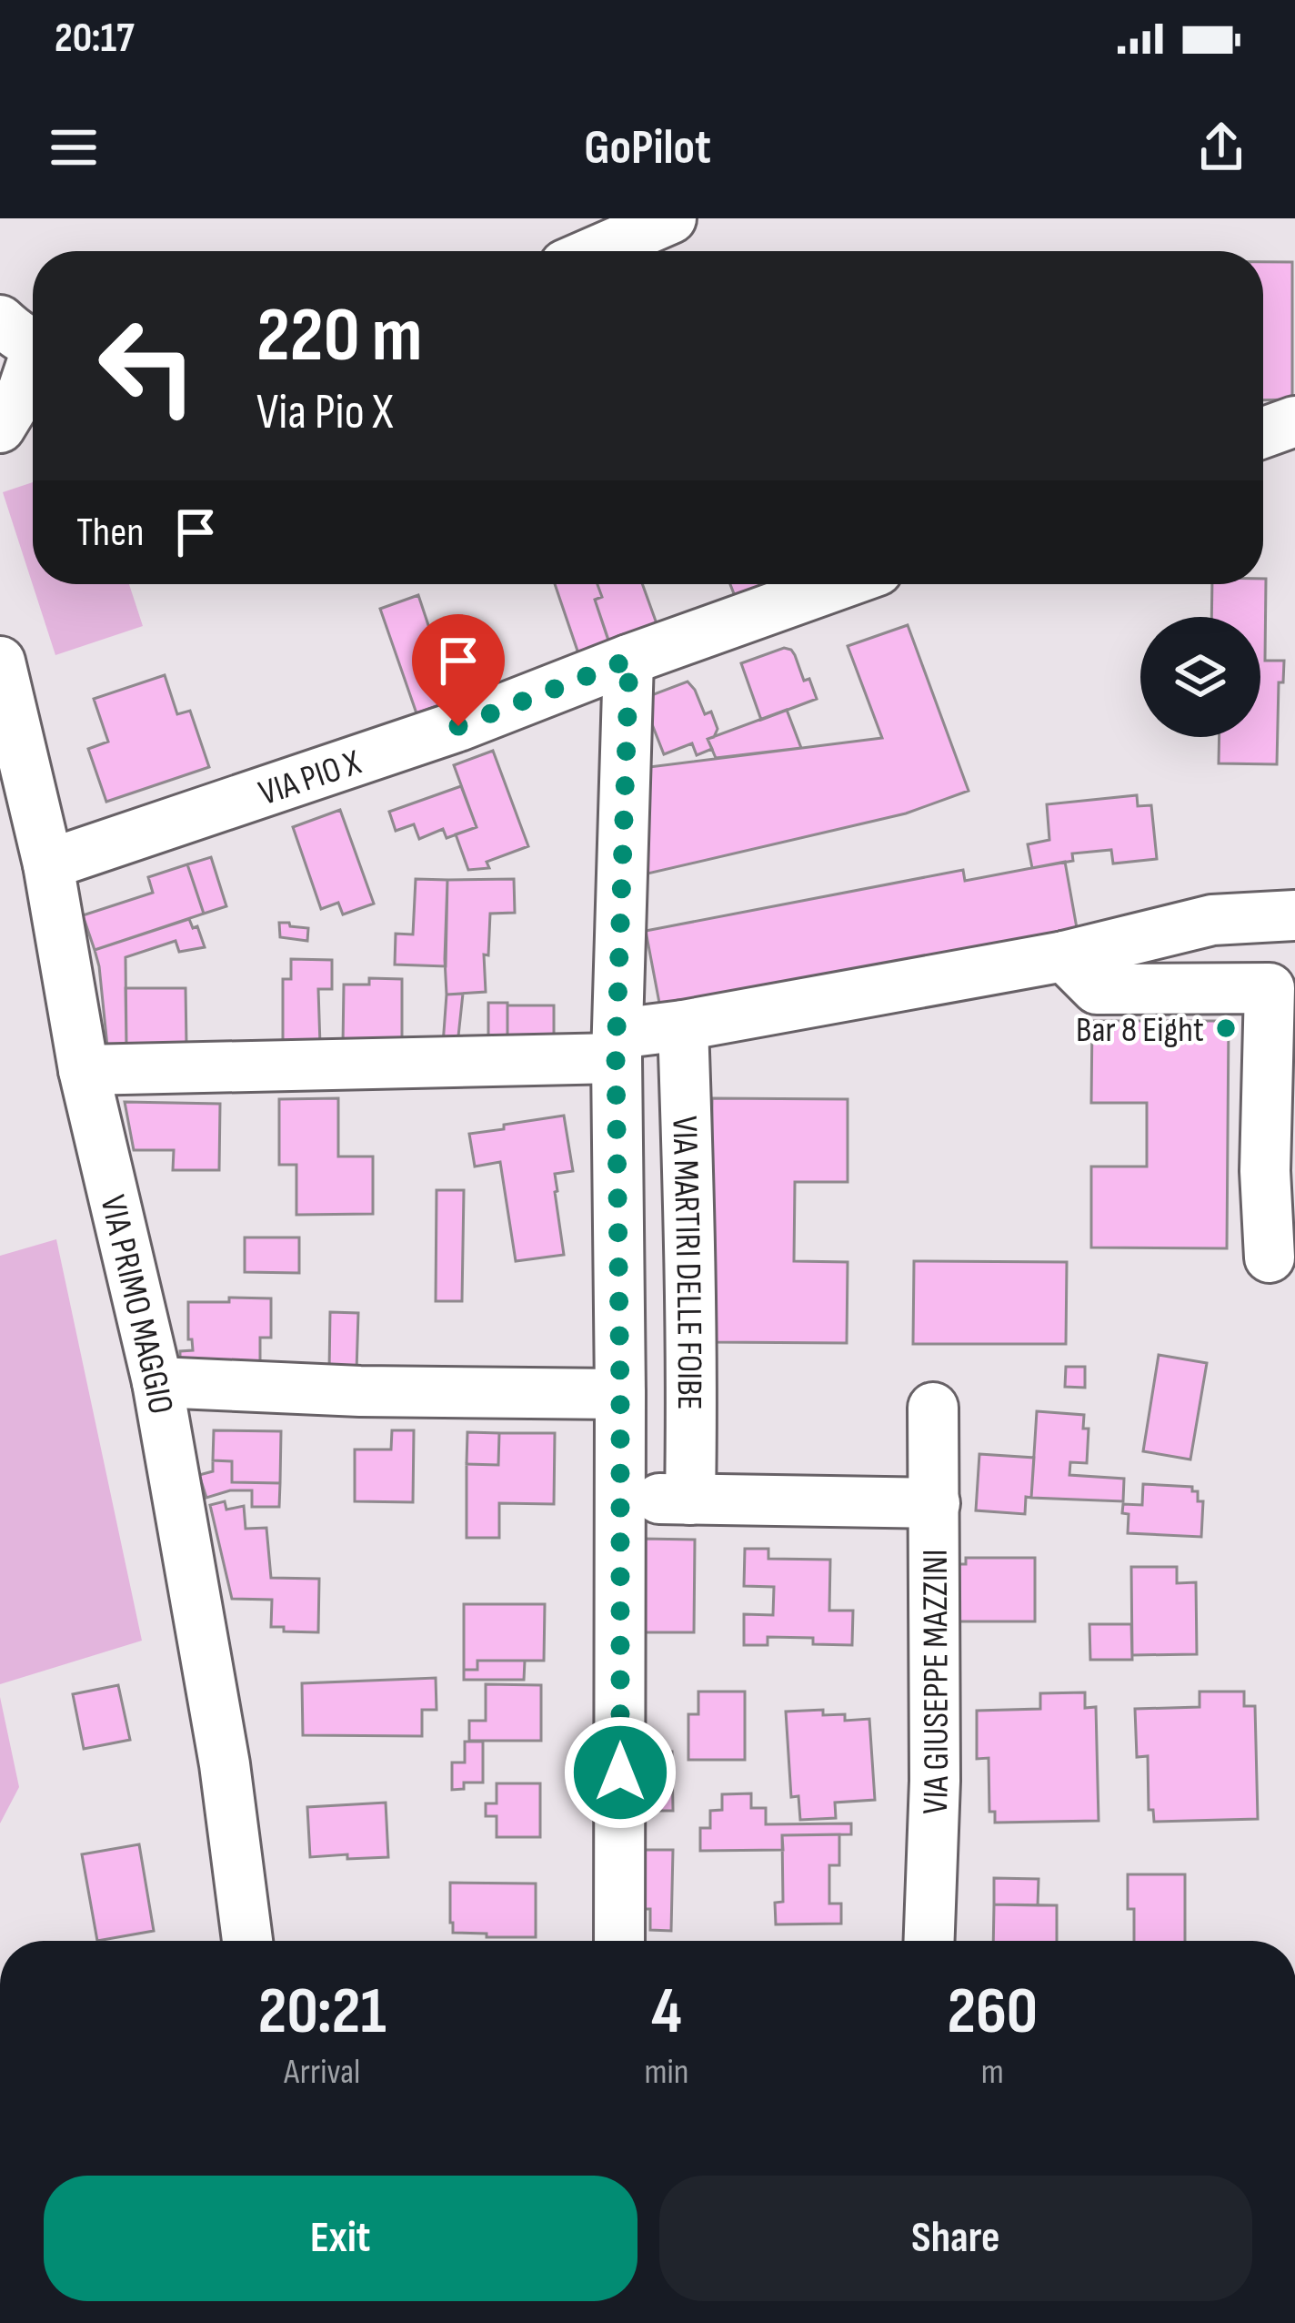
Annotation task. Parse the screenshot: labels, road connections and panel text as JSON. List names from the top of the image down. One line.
{"streets":{"street":["VIA PIO X","VIA MARTIRI DELLE FOIBE","VIA PRIMO MAGGIO","VIA GIUSEPPE MAZZINI"]},"crossings":[["VIA PIO X","VIA PRIMO MAGGIO"]],"places":["Bar 8 Eight"],"page":{"status":"20:17","header":"GoPilot","turn":["220 m","Via Pio X"],"then":"Then","eta":["20:21","Arrival","4","min","260","m"],"buttons":["Exit","Share"]}}
